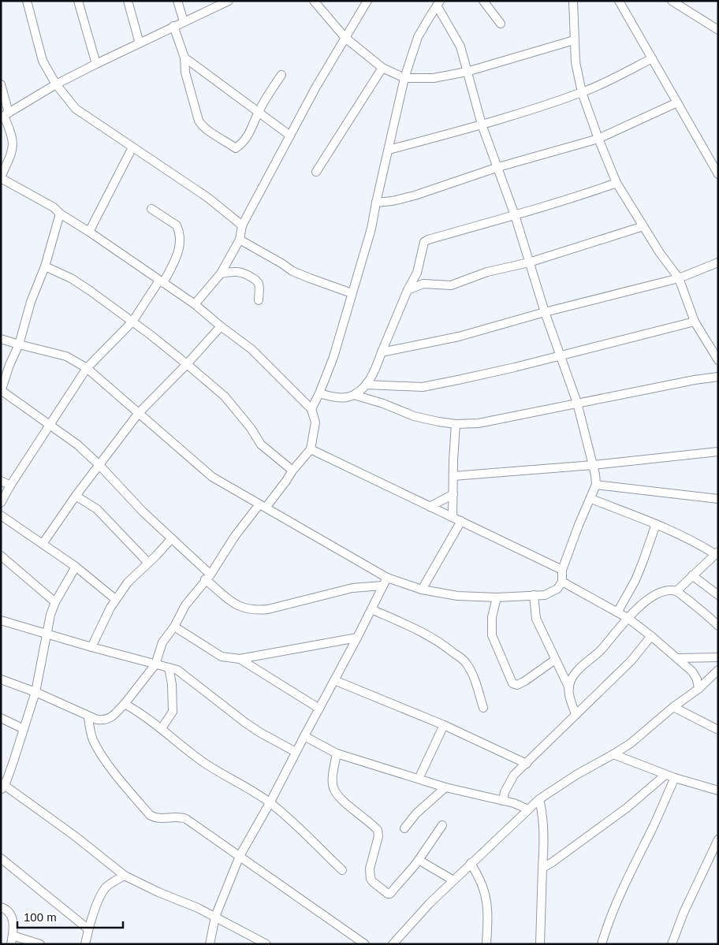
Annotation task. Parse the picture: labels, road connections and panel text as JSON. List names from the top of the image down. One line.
{"scale_bar":"100 m"}
